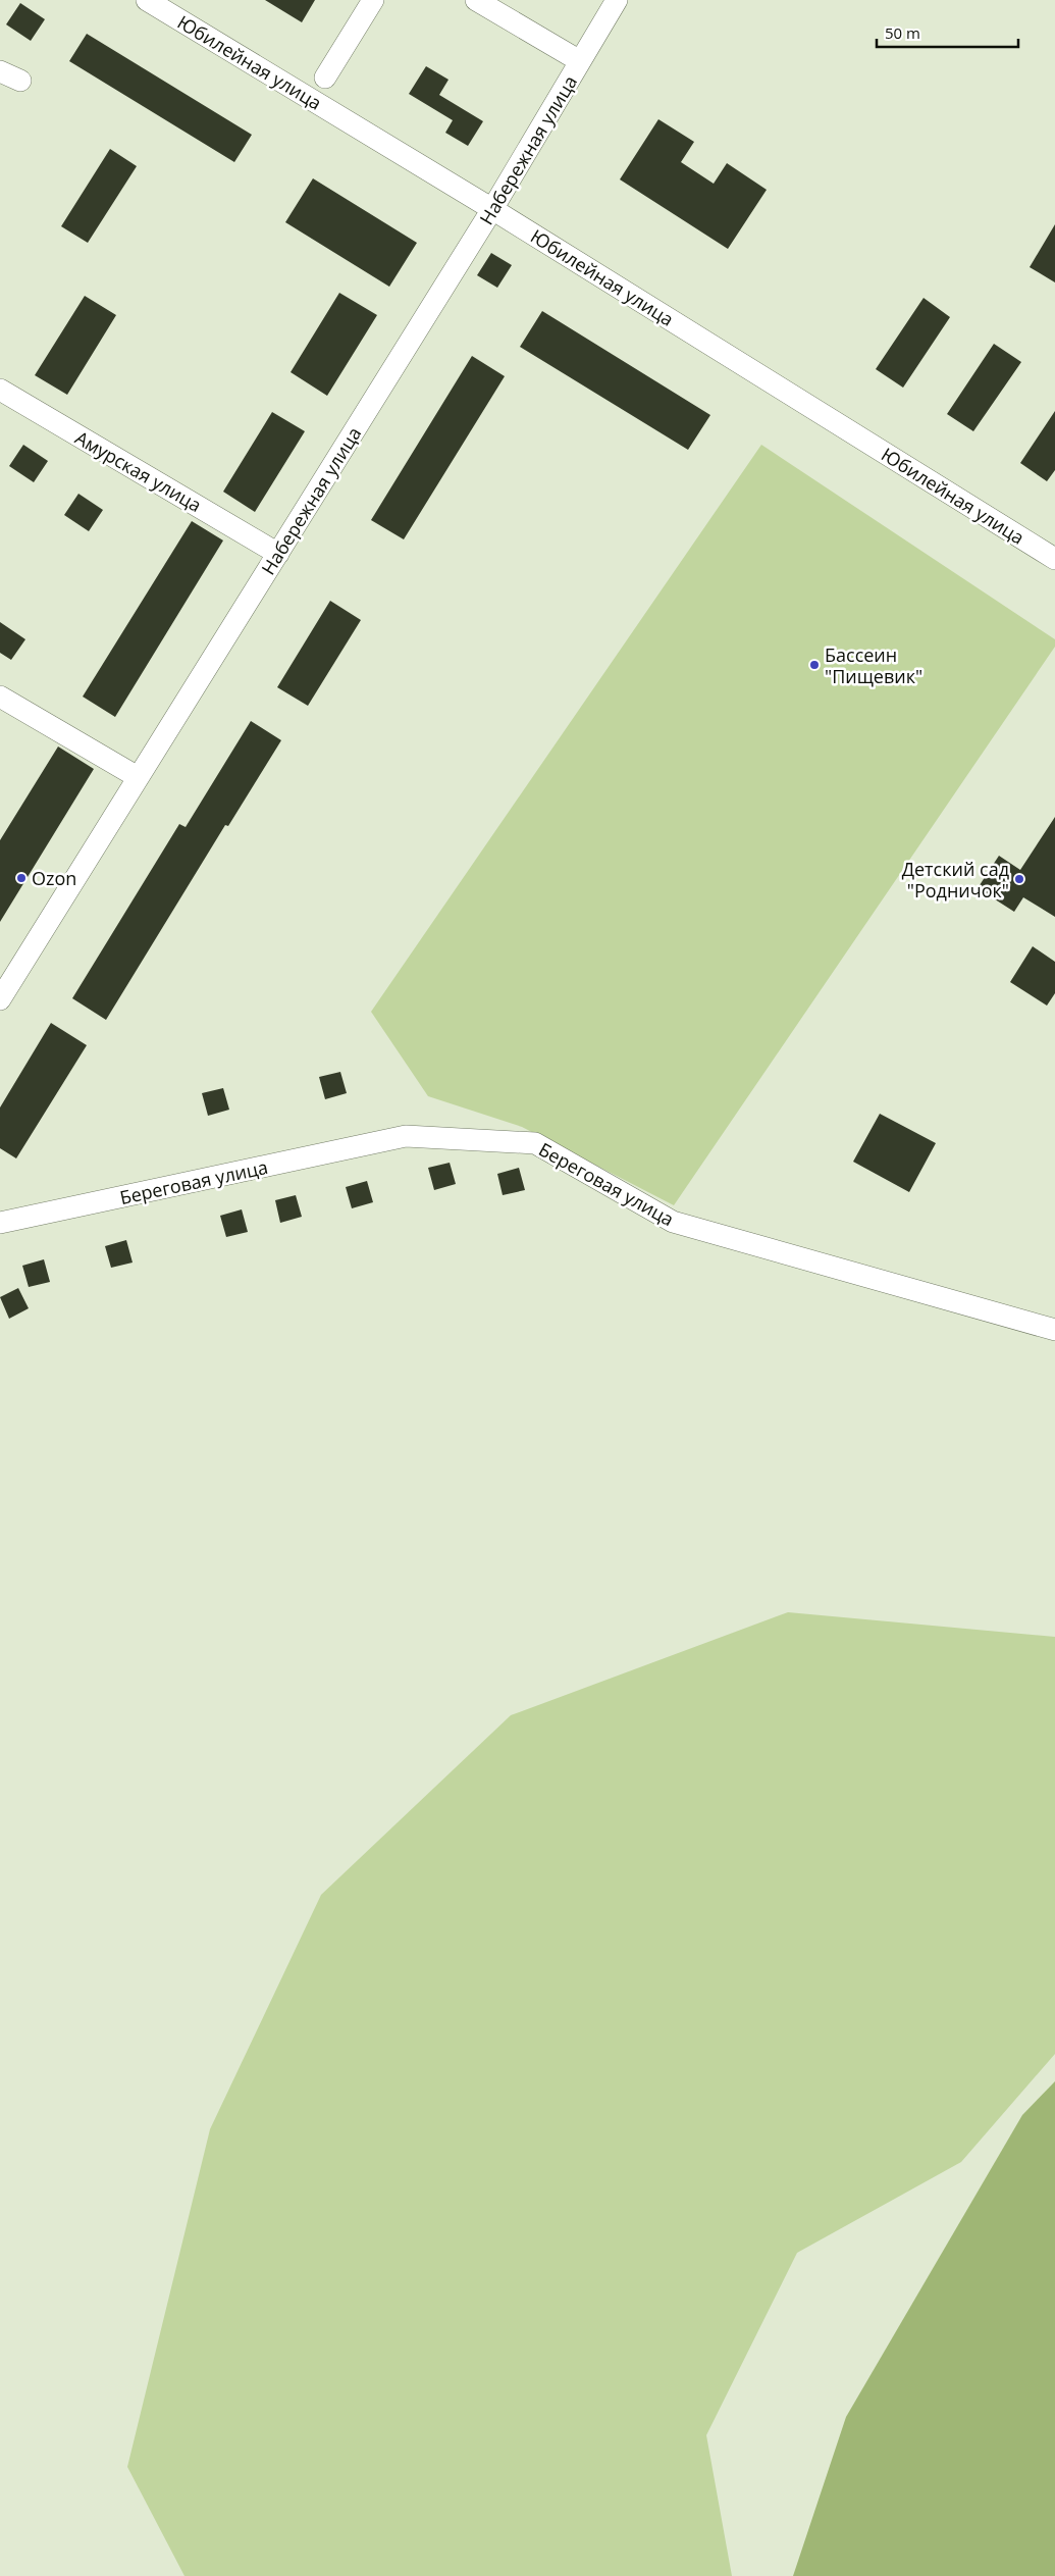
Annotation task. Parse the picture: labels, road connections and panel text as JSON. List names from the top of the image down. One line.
{"streets":{"street":["Юбилейная улица","Набережная улица","Амурская улица","Береговая улица"]},"crossings":[["Юбилейная улица","Набережная улица"],["Набережная улица","Амурская улица"]],"places":["Бассеин \"Пищевик\"","Ozon","Детский сад \"Родничок\""],"scale_bar":"50 m"}
